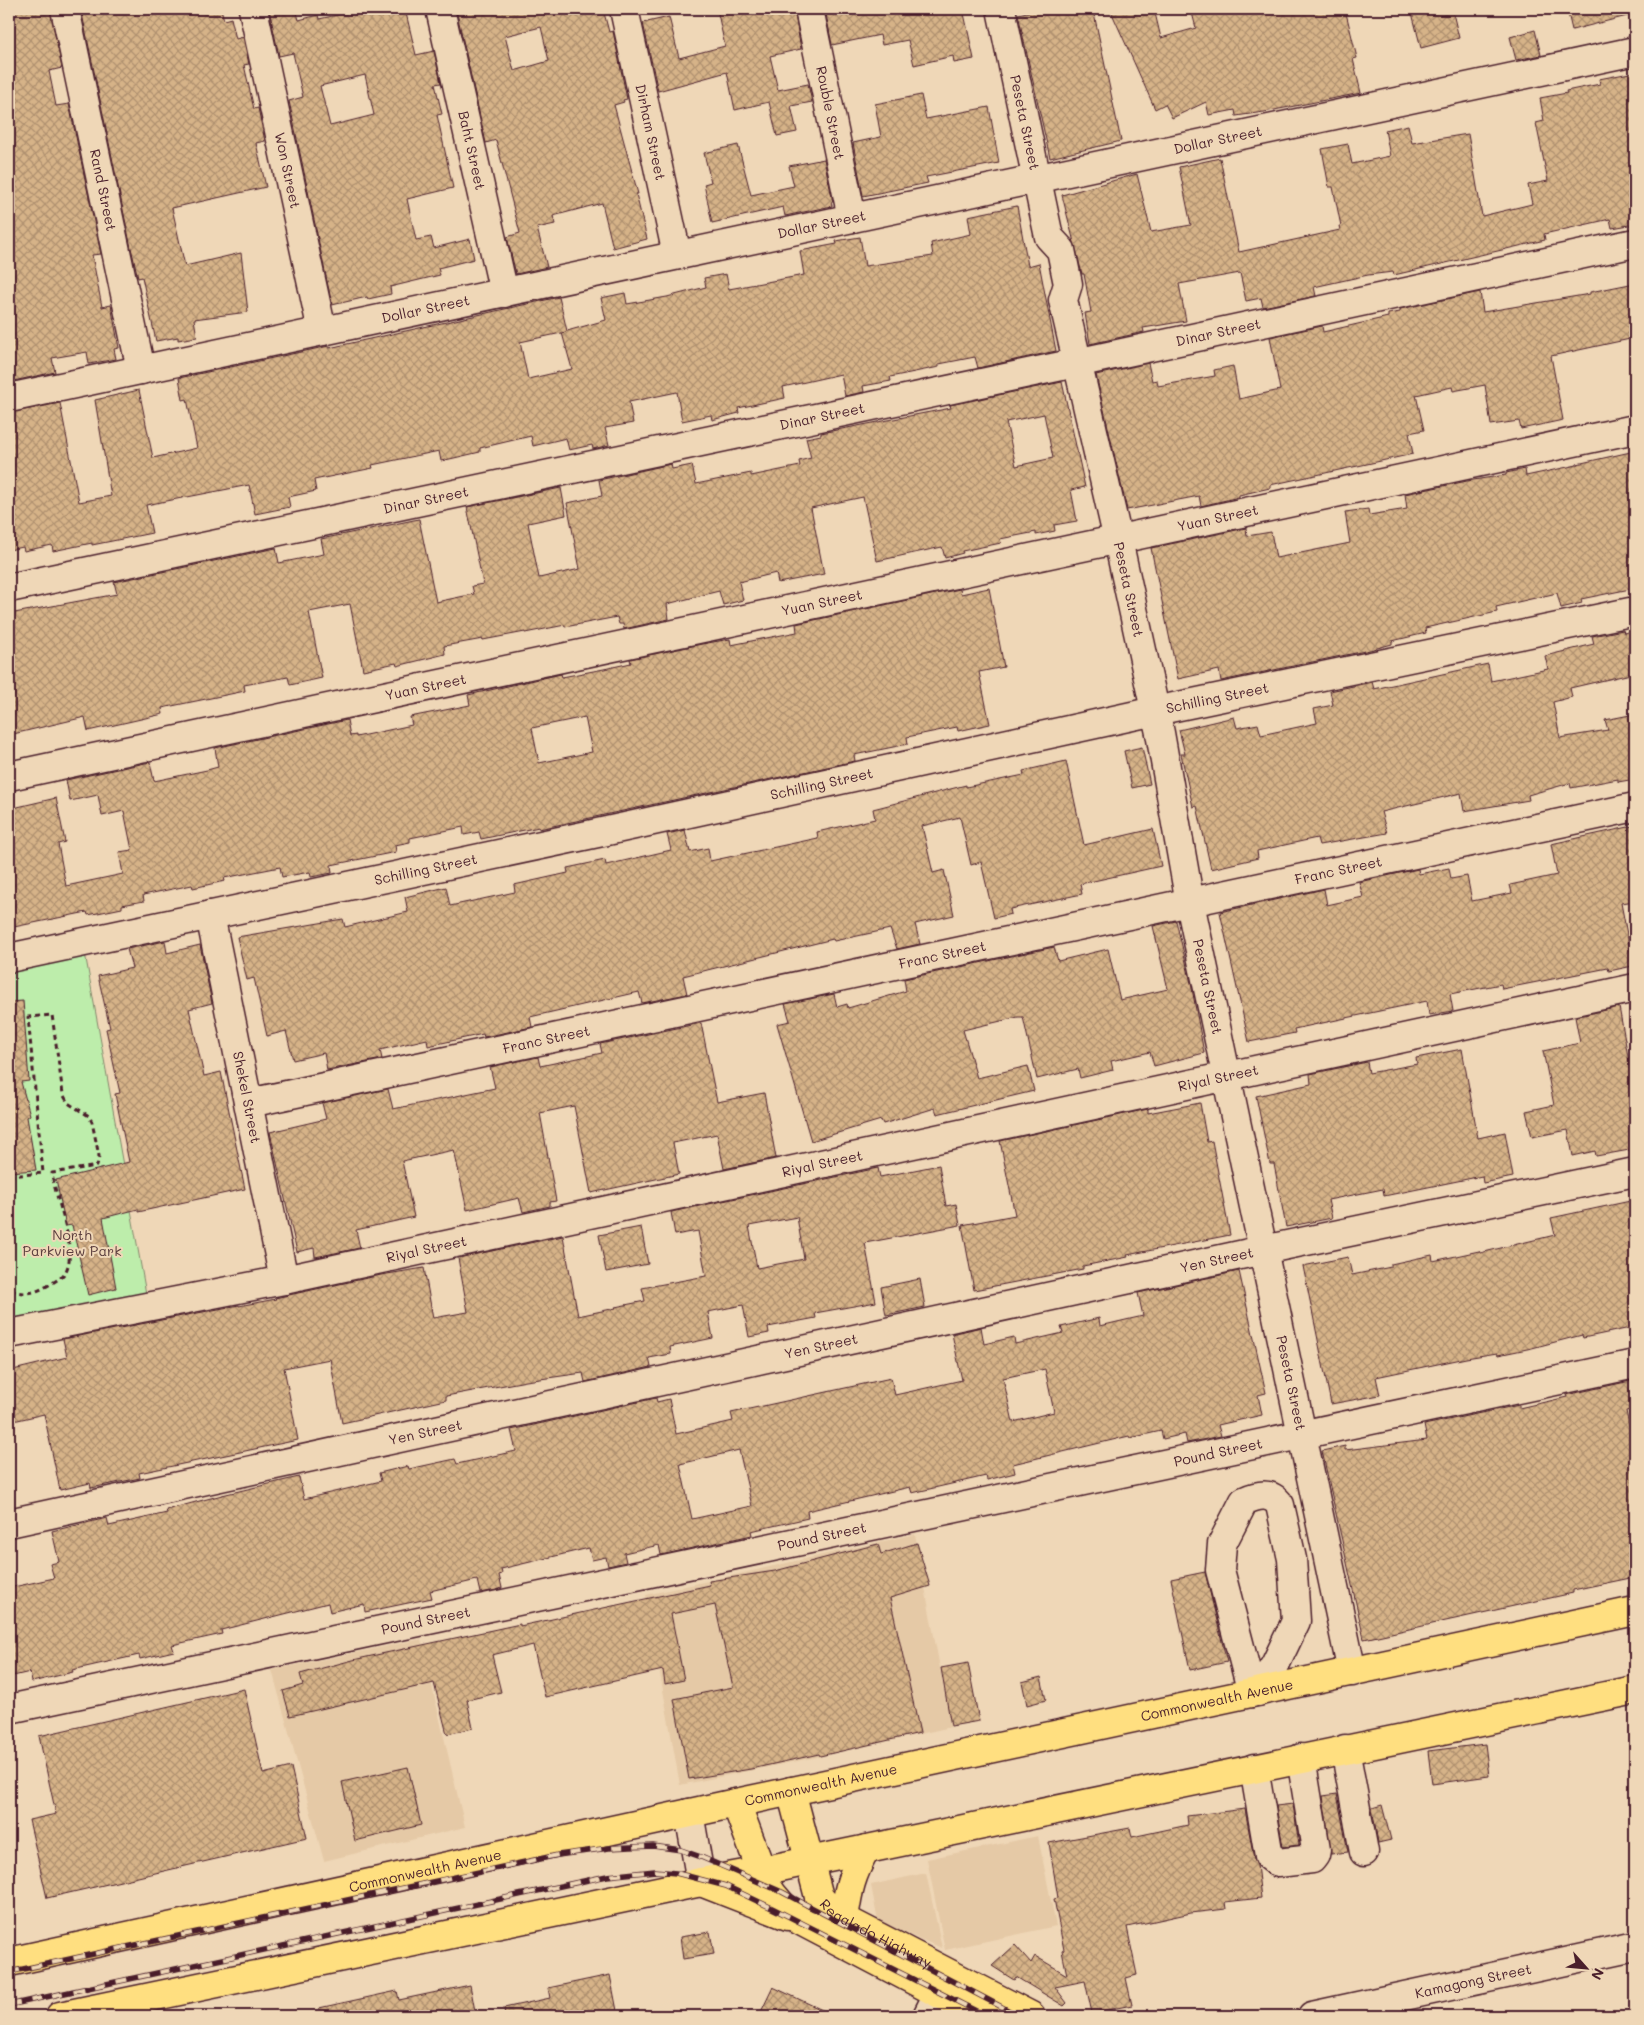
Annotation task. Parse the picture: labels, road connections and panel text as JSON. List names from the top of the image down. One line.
{"streets":{"main road":["Commonwealth Avenue","Regalado Highway"],"street":["Rouble Street","Peseta Street","Dirham Street","Dollar Street","Baht Street","Won Street","Rand Street","Dinar Street","Yuan Street","Schilling Street","Franc Street","Riyal Street","Shekel Street","Yen Street","Pound Street","Kamagong Street"]},"crossings":[["Rouble Street","Dollar Street"],["Peseta Street","Dollar Street"],["Peseta Street","Dinar Street"],["Peseta Street","Yuan Street"],["Peseta Street","Schilling Street"],["Peseta Street","Franc Street"],["Peseta Street","Riyal Street"],["Peseta Street","Yen Street"],["Peseta Street","Pound Street"],["Peseta Street","Commonwealth Avenue"],["Dirham Street","Dollar Street"],["Dollar Street","Baht Street"],["Dollar Street","Won Street"],["Dollar Street","Rand Street"],["Schilling Street","Shekel Street"],["Franc Street","Shekel Street"],["Riyal Street","Shekel Street"],["Commonwealth Avenue","Regalado Highway"]],"parks":["North Parkview Park"],"north":"bottom right"}
